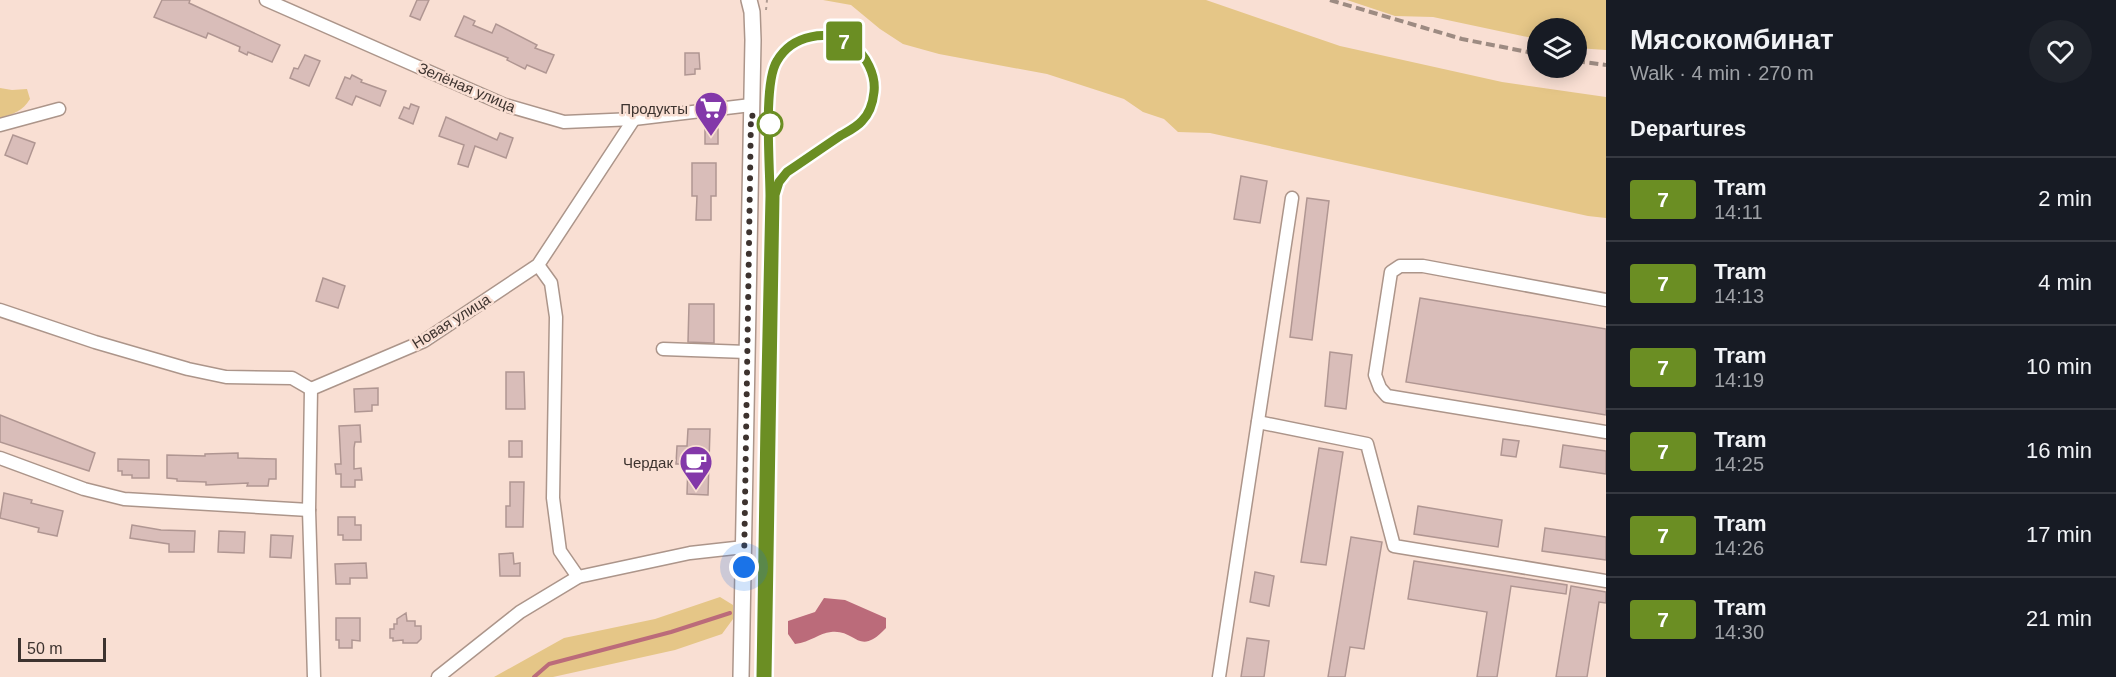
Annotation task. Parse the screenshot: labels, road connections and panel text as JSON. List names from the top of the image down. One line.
{"streets":{"street":["Зелёная улица","Новая улица"]},"crossings":[["Зелёная улица","Новая улица"]],"places":{"supermarket":["Продукты"],"cafe":["Чердак"]},"lines":["tram line 7"],"scale_bar":"50 m","page":{"on_map":"7","heading":[["Мясокомбинат","Walk · 4 min · 270 m"],"Departures"],"list":[{"mark":"7","name":"Tram","note":"14:11","value":"2 min"},{"mark":"7","name":"Tram","note":"14:13","value":"4 min"},{"mark":"7","name":"Tram","note":"14:19","value":"10 min"},{"mark":"7","name":"Tram","note":"14:25","value":"16 min"},{"mark":"7","name":"Tram","note":"14:26","value":"17 min"},{"mark":"7","name":"Tram","note":"14:30","value":"21 min"}],"scale":"50 m"}}
